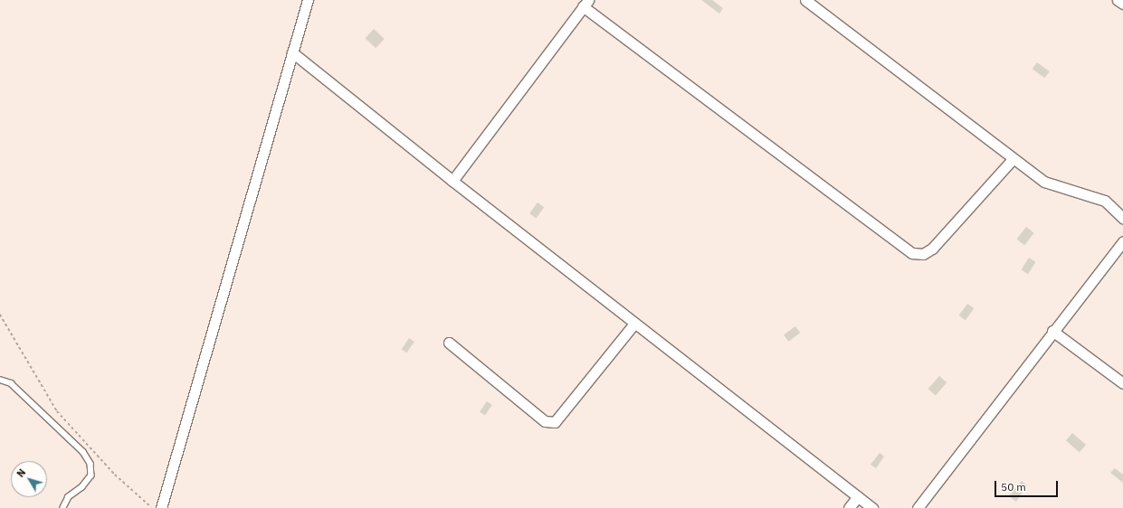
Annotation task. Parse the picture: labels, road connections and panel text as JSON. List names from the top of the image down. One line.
{"scale_bar":"50 m","north":"top left"}
